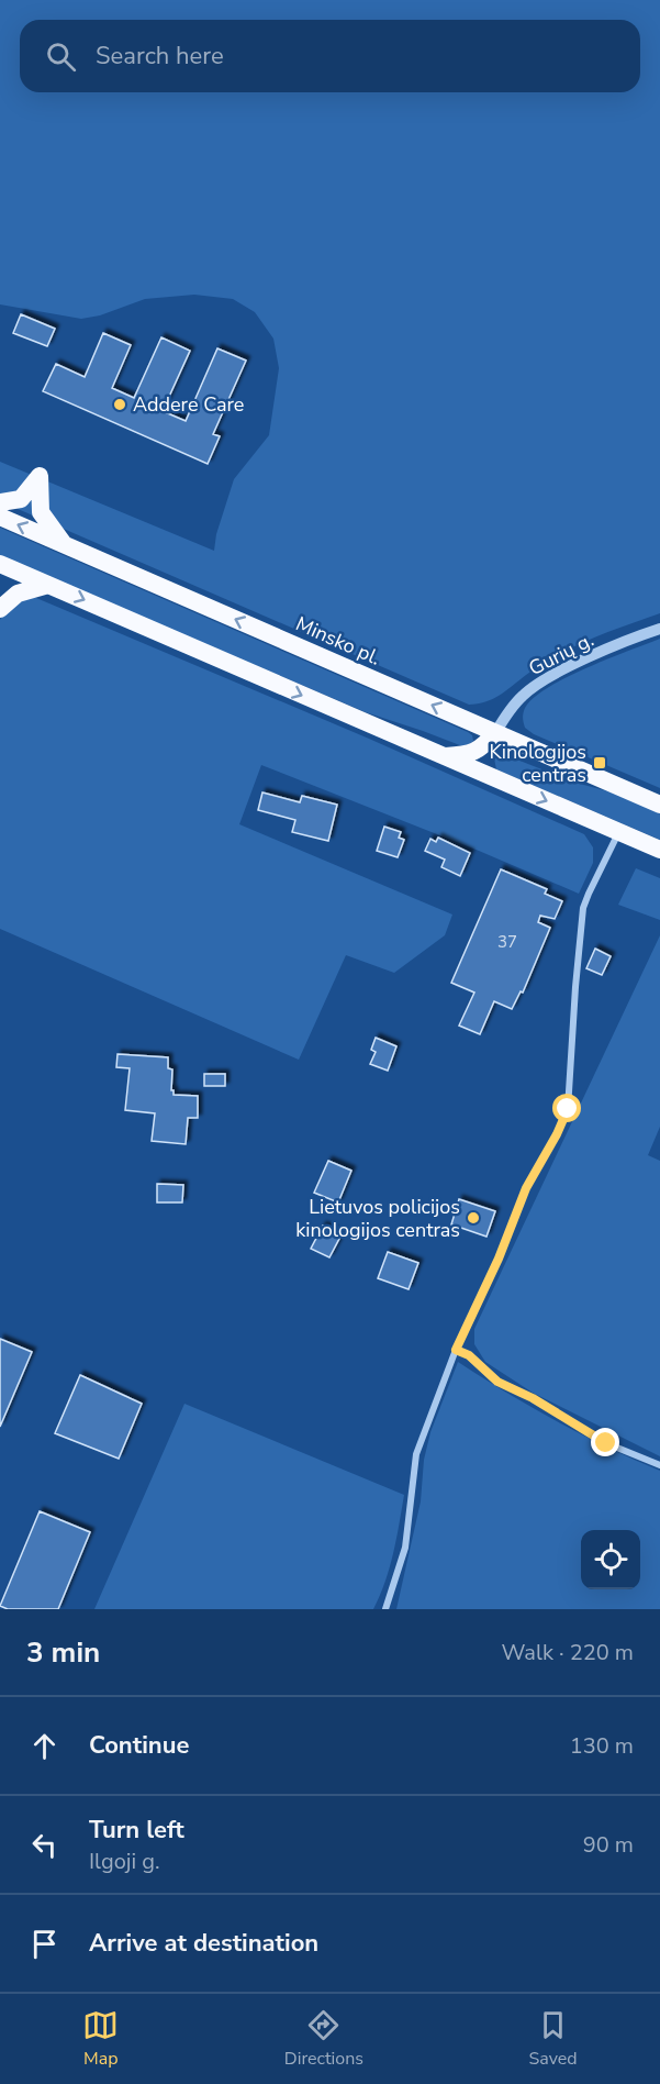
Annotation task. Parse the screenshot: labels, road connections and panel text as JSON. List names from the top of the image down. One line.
{"streets":{"highway":["Minsko pl."],"street":["Gurių g."]},"crossings":[["Minsko pl.","Gurių g."]],"places":{"other":["Addere Care","Lietuvos policijos kinologijos centras"],"transit":["Kinologijos centras"]},"house_numbers":["37"],"page":{"search":"Search here","heading":["3 min","Walk · 220 m"],"list":[["Continue","130 m"],["Turn left","Ilgoji g.","90 m"],"Arrive at destination"],"nav":["Map","Directions","Saved"]}}
